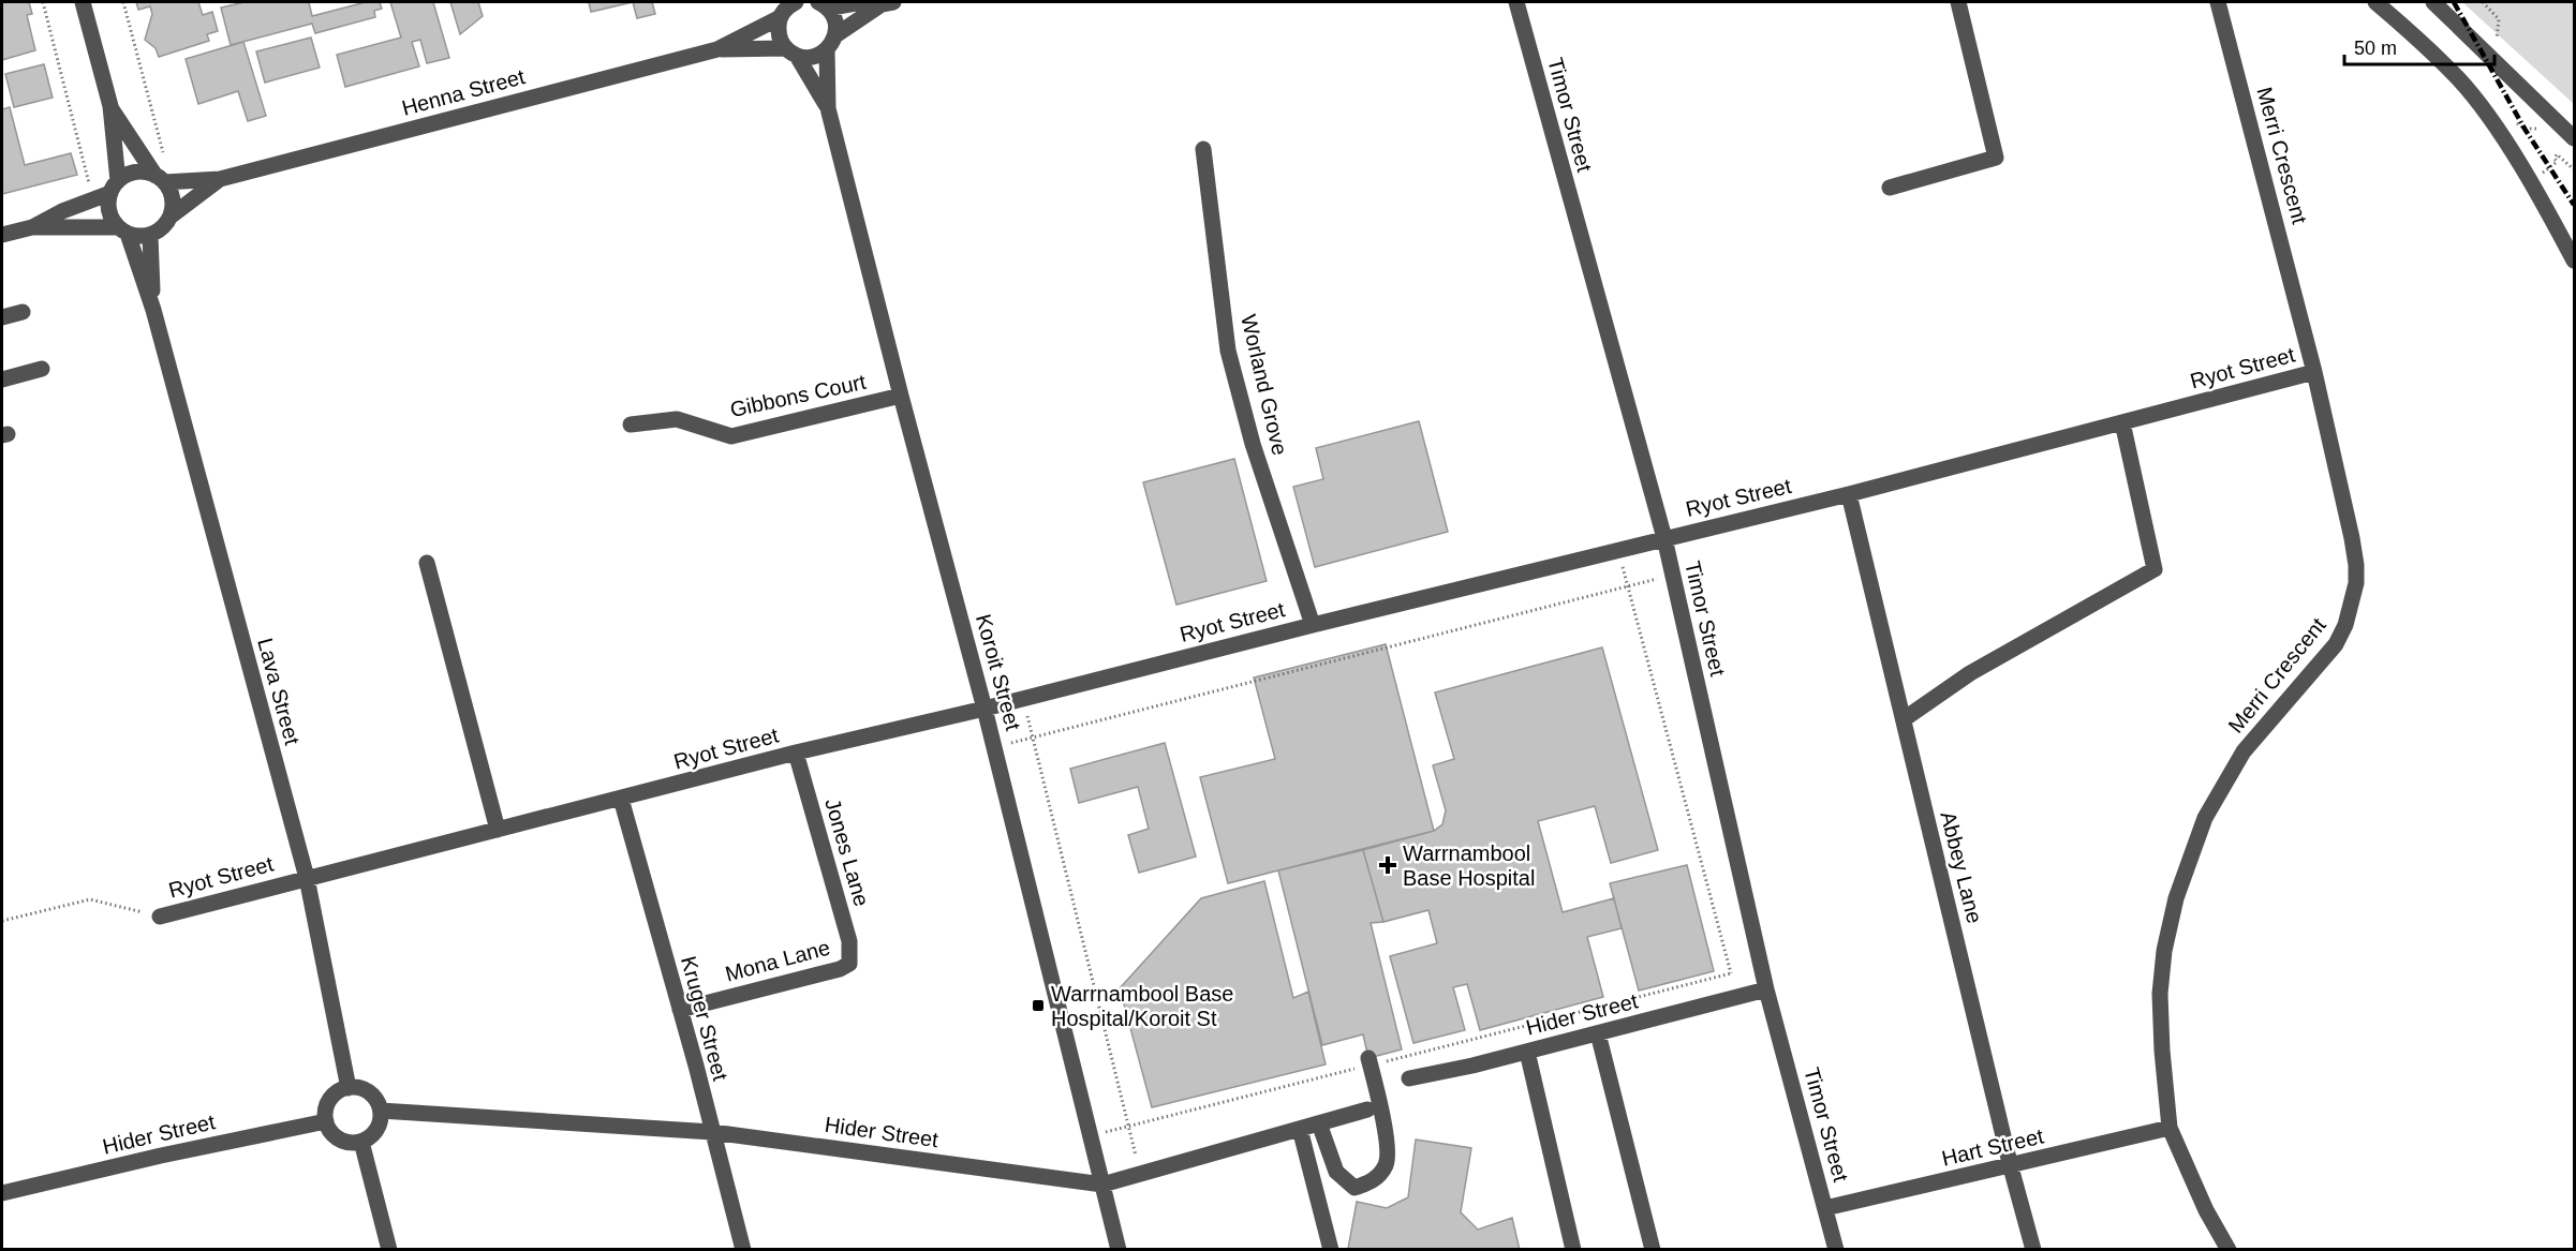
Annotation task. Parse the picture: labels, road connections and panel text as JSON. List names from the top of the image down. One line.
{"streets":{"street":["Henna Street","Timor Street","Merri Crescent","Ryot Street","Worland Grove","Gibbons Court","Koroit Street","Lava Street","Jones Lane","Abbey Lane","Mona Lane","Hider Street","Kruger Street","Hart Street"]},"crossings":[["Henna Street","Koroit Street"],["Henna Street","Lava Street"],["Timor Street","Ryot Street"],["Timor Street","Hider Street"],["Timor Street","Hart Street"],["Merri Crescent","Ryot Street"],["Merri Crescent","Hart Street"],["Ryot Street","Worland Grove"],["Ryot Street","Koroit Street"],["Ryot Street","Lava Street"],["Ryot Street","Jones Lane"],["Ryot Street","Abbey Lane"],["Ryot Street","Kruger Street"],["Gibbons Court","Koroit Street"],["Koroit Street","Hider Street"],["Lava Street","Hider Street"],["Jones Lane","Mona Lane"],["Abbey Lane","Hart Street"],["Mona Lane","Kruger Street"],["Hider Street","Kruger Street"]],"places":{"health":["Warrnambool Base Hospital"],"transit":["Warrnambool Base Hospital/Koroit St"]},"scale_bar":"50 m"}
